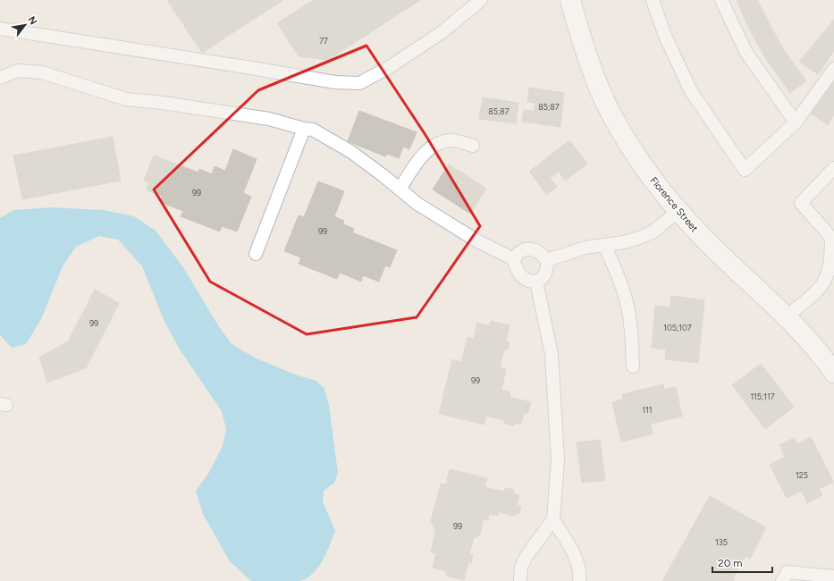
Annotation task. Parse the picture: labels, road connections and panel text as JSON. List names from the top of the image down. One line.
{"streets":{"street":["Florence Street"]},"house_numbers":["77","85;87","85;87","99","99","99","105;107","99","115;117","111","125","99","135"],"scale_bar":"20 m","north":"top right"}
